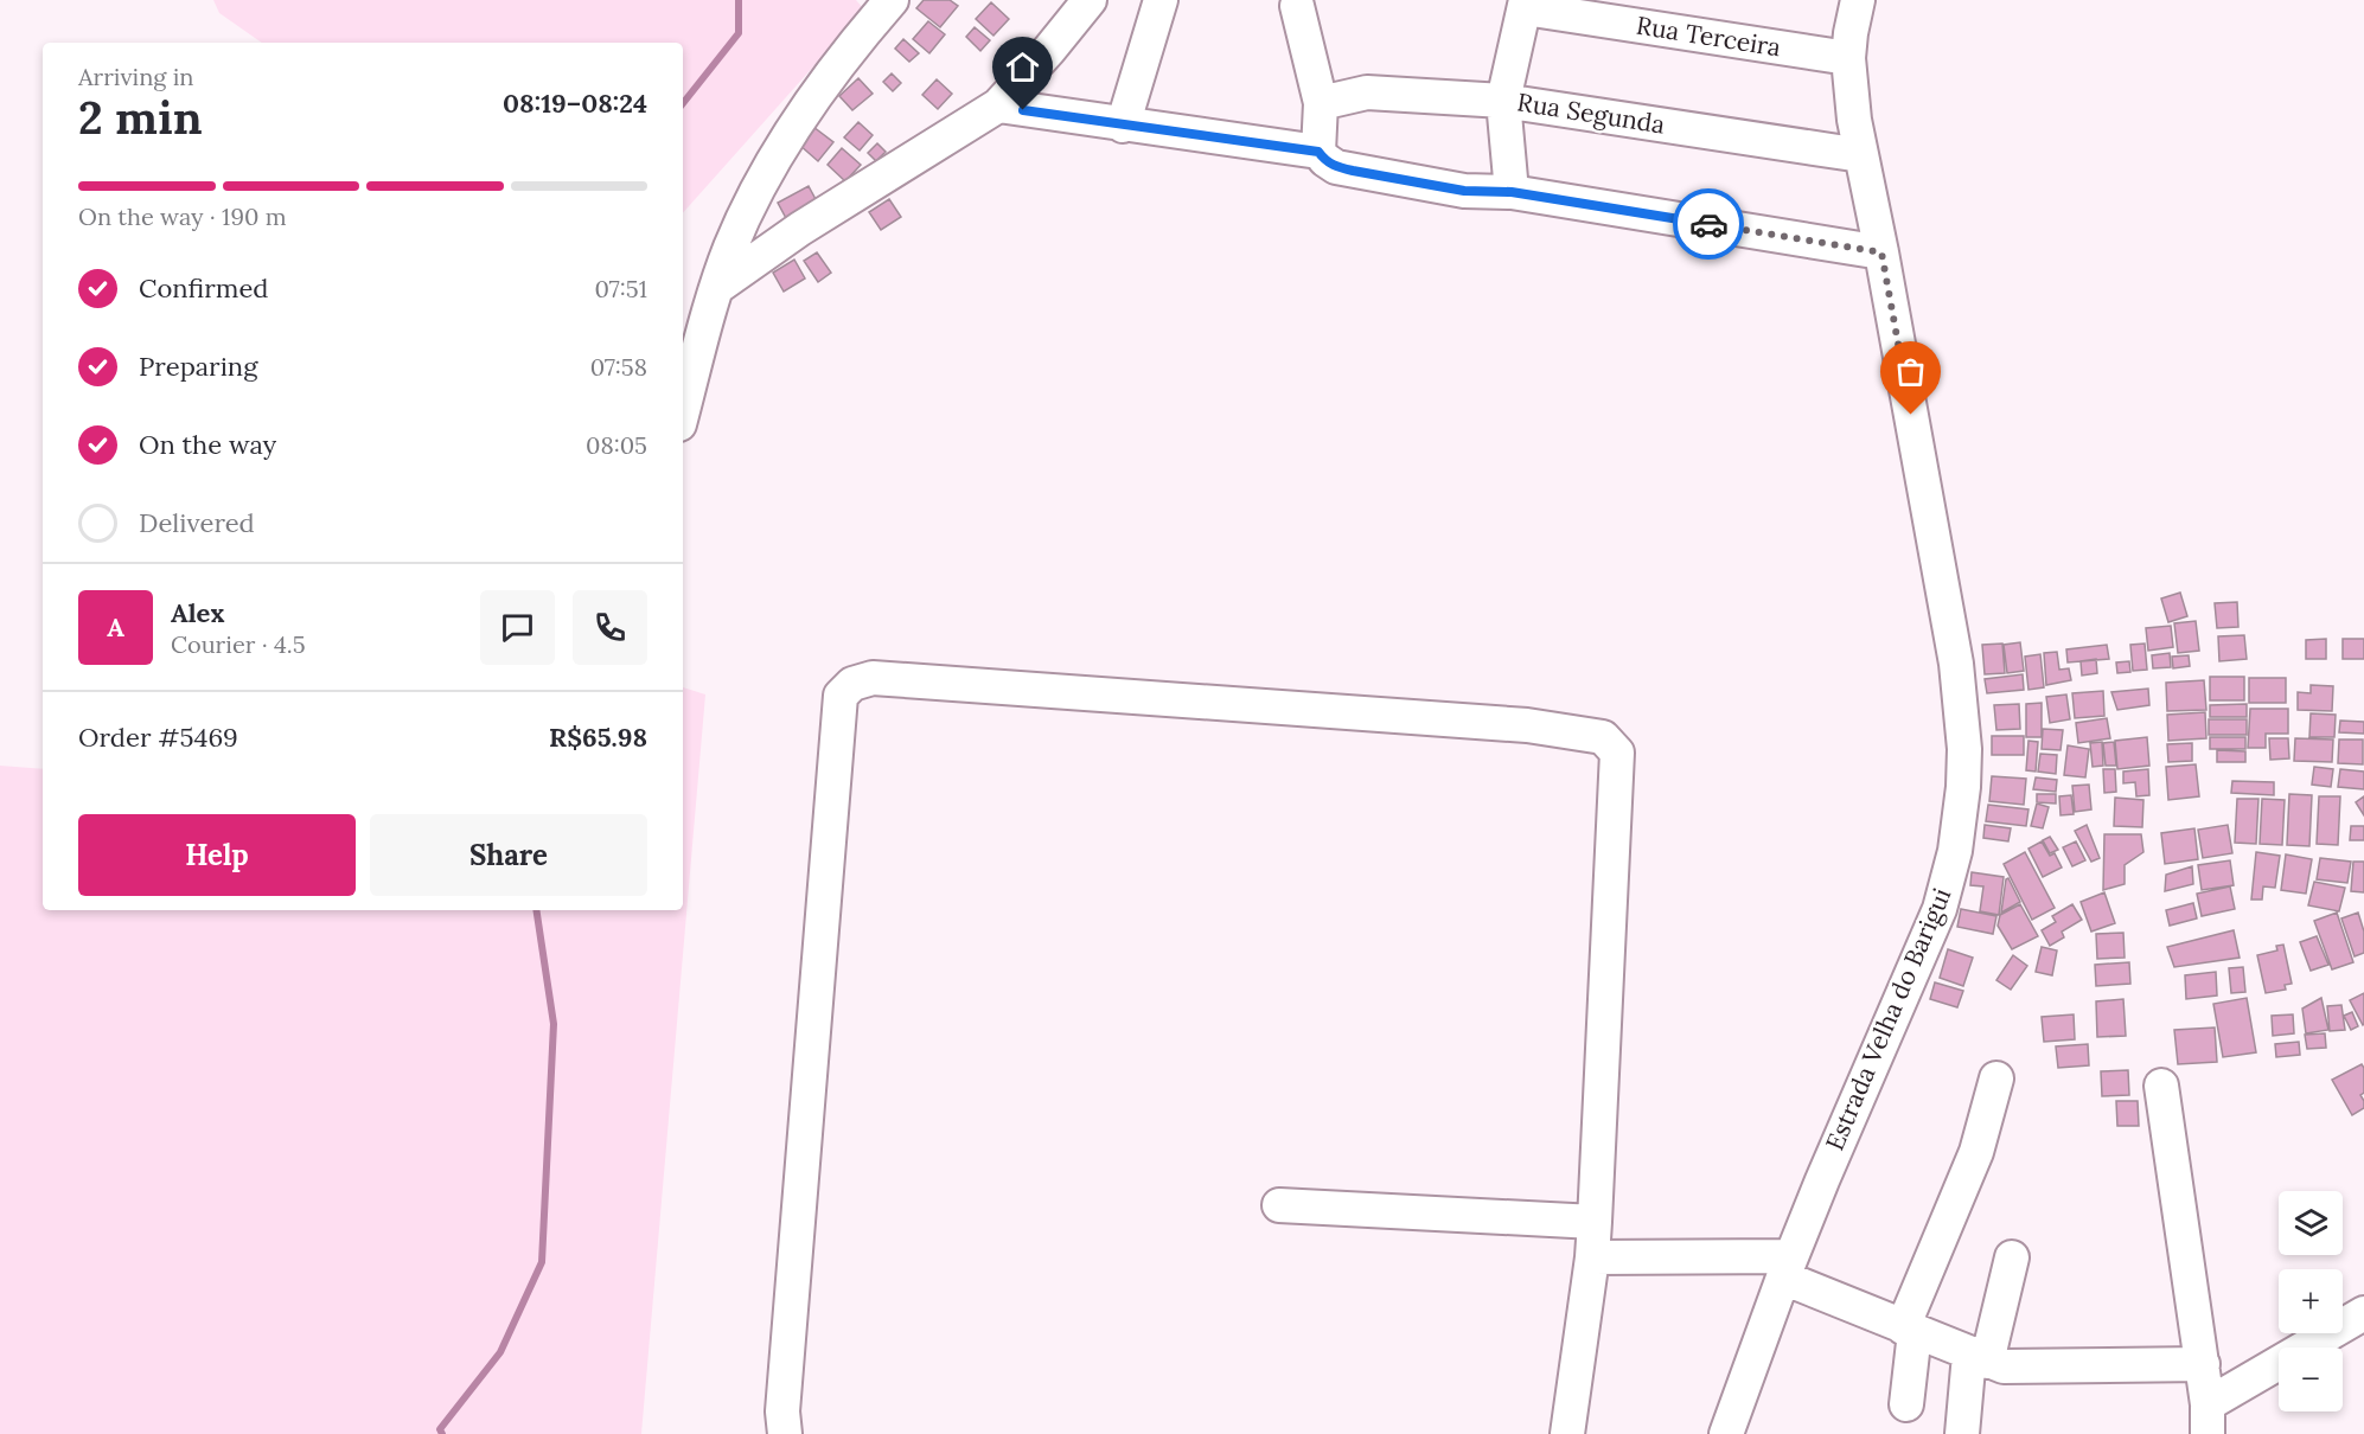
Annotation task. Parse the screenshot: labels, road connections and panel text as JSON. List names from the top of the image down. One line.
{"streets":{"street":["Rua Terceira","Rua Segunda","Estrada Velha do Barigui"]},"crossings":[["Rua Terceira","Estrada Velha do Barigui"],["Rua Segunda","Estrada Velha do Barigui"]],"page":{"heading":["2 min","Arriving in","08:19–08:24"],"panel":["Alex","Courier · 4.5","Order #5469","R$65.98"],"bar":"On the way · 190 m","list":[["Confirmed","07:51"],["Preparing","07:58"],["On the way","08:05"],"Delivered"],"round":"A","buttons":["Help","Share"],"map_buttons":["+","−"]}}
